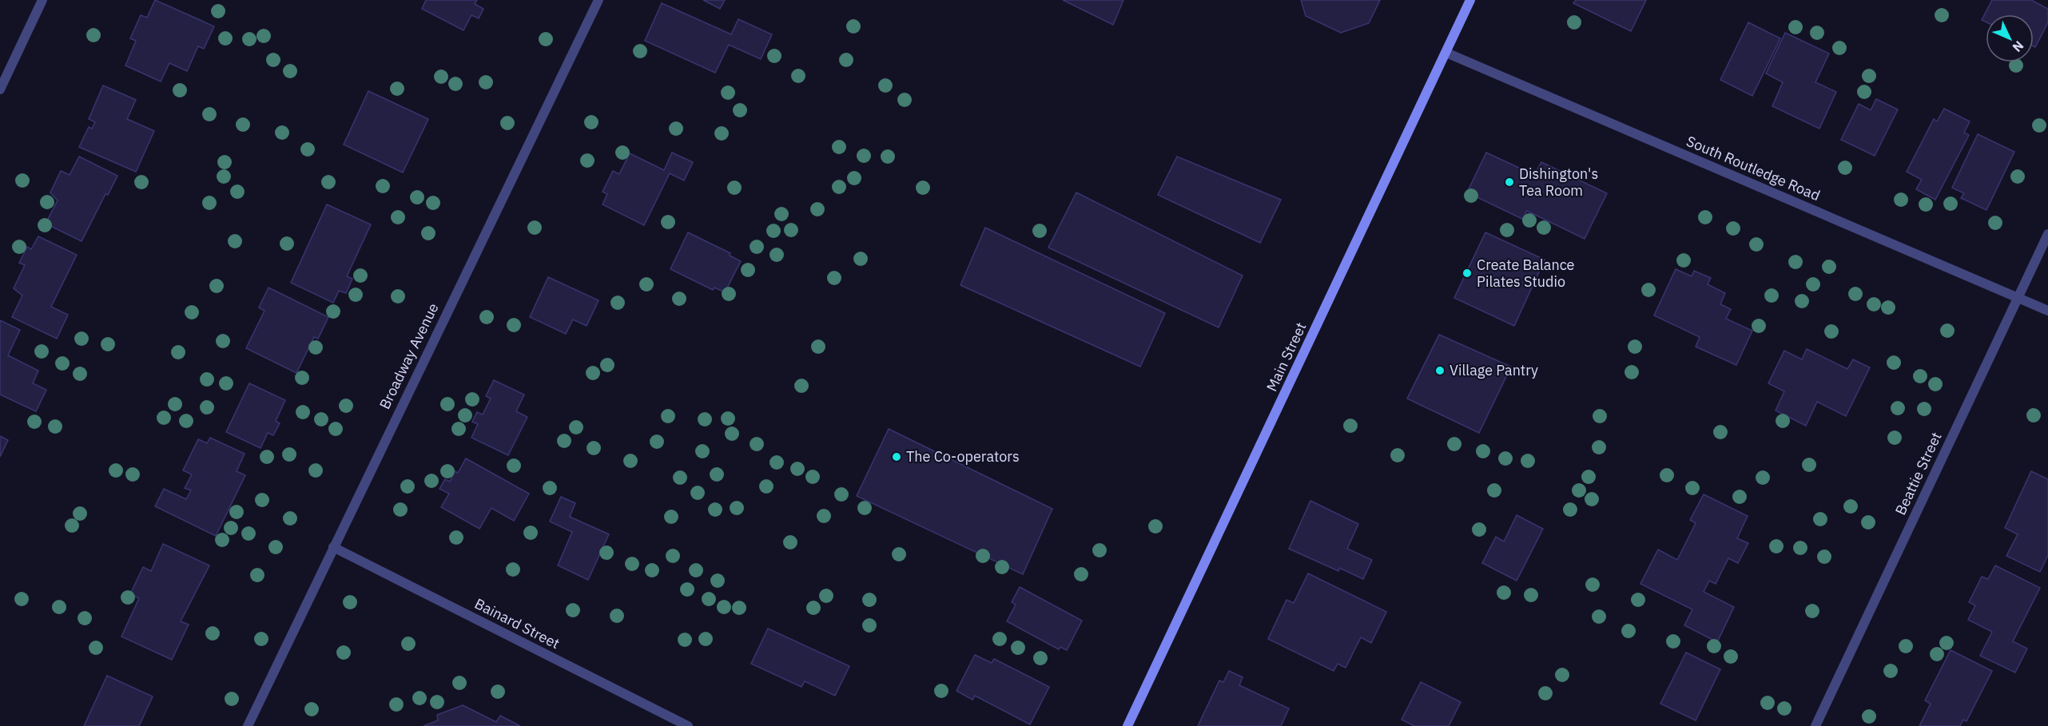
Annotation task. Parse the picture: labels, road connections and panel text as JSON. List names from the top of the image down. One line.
{"streets":{"main road":["Main Street"],"street":["South Routledge Road","Broadway Avenue","Beattie Street","Bainard Street"]},"crossings":[["South Routledge Road","Main Street"],["South Routledge Road","Beattie Street"],["Broadway Avenue","Bainard Street"]],"places":["Dishington's Tea Room","Create Balance Pilates Studio","Village Pantry","The Co-operators"],"north":"bottom right"}
